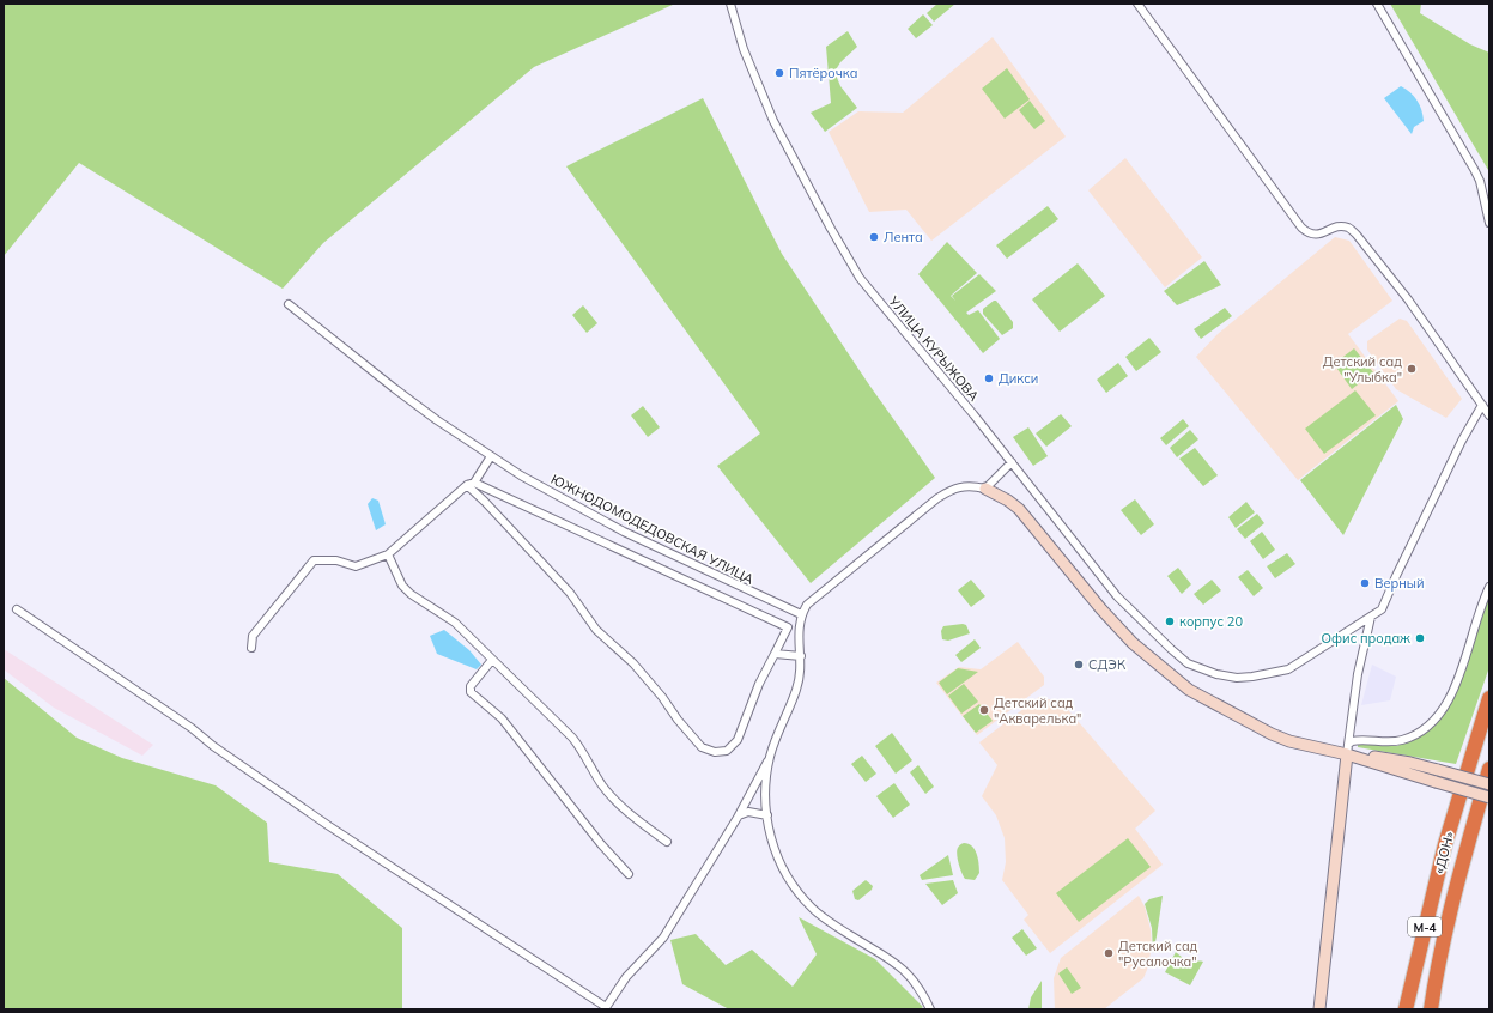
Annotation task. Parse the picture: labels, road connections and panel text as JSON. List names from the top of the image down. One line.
{"streets":{"highway":["«ДОН»","М-4"],"street":["УЛИЦА КУРЫЖОВА","ЮЖНОДОМОДЕДОВСКАЯ УЛИЦА"]},"places":["Пятёрочка","Лента","Детский сад \"Улыбка\"","Дикси","Верный","корпус 20","Офис продаж","СДЭК","Детский сад \"Акварелька\"","Детский сад \"Русалочка\""]}
